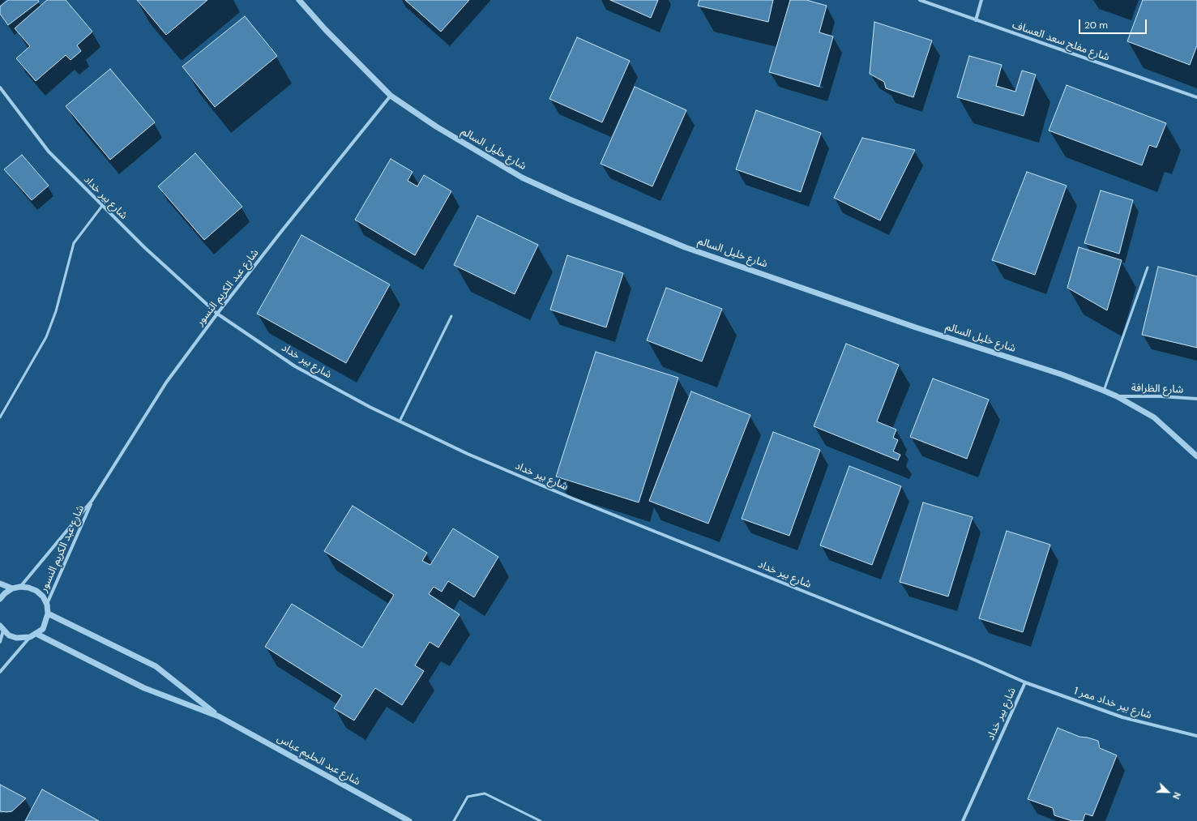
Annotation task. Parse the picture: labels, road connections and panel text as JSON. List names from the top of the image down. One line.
{"streets":{"street":["شارع مفلح سعد العساف","شارع خليل السالم","شارع بير خداد","شارع عبد الكريم النسور","شارع الظرافة","شارع بير خداد ممر 1","شارع عبد الحليم عباس"]},"crossings":[["شارع خليل السالم","شارع عبد الكريم النسور"],["شارع خليل السالم","شارع الظرافة"],["شارع بير خداد","شارع عبد الكريم النسور"],["شارع بير خداد","شارع بير خداد ممر 1"]],"scale_bar":"20 m","north":"bottom right"}
